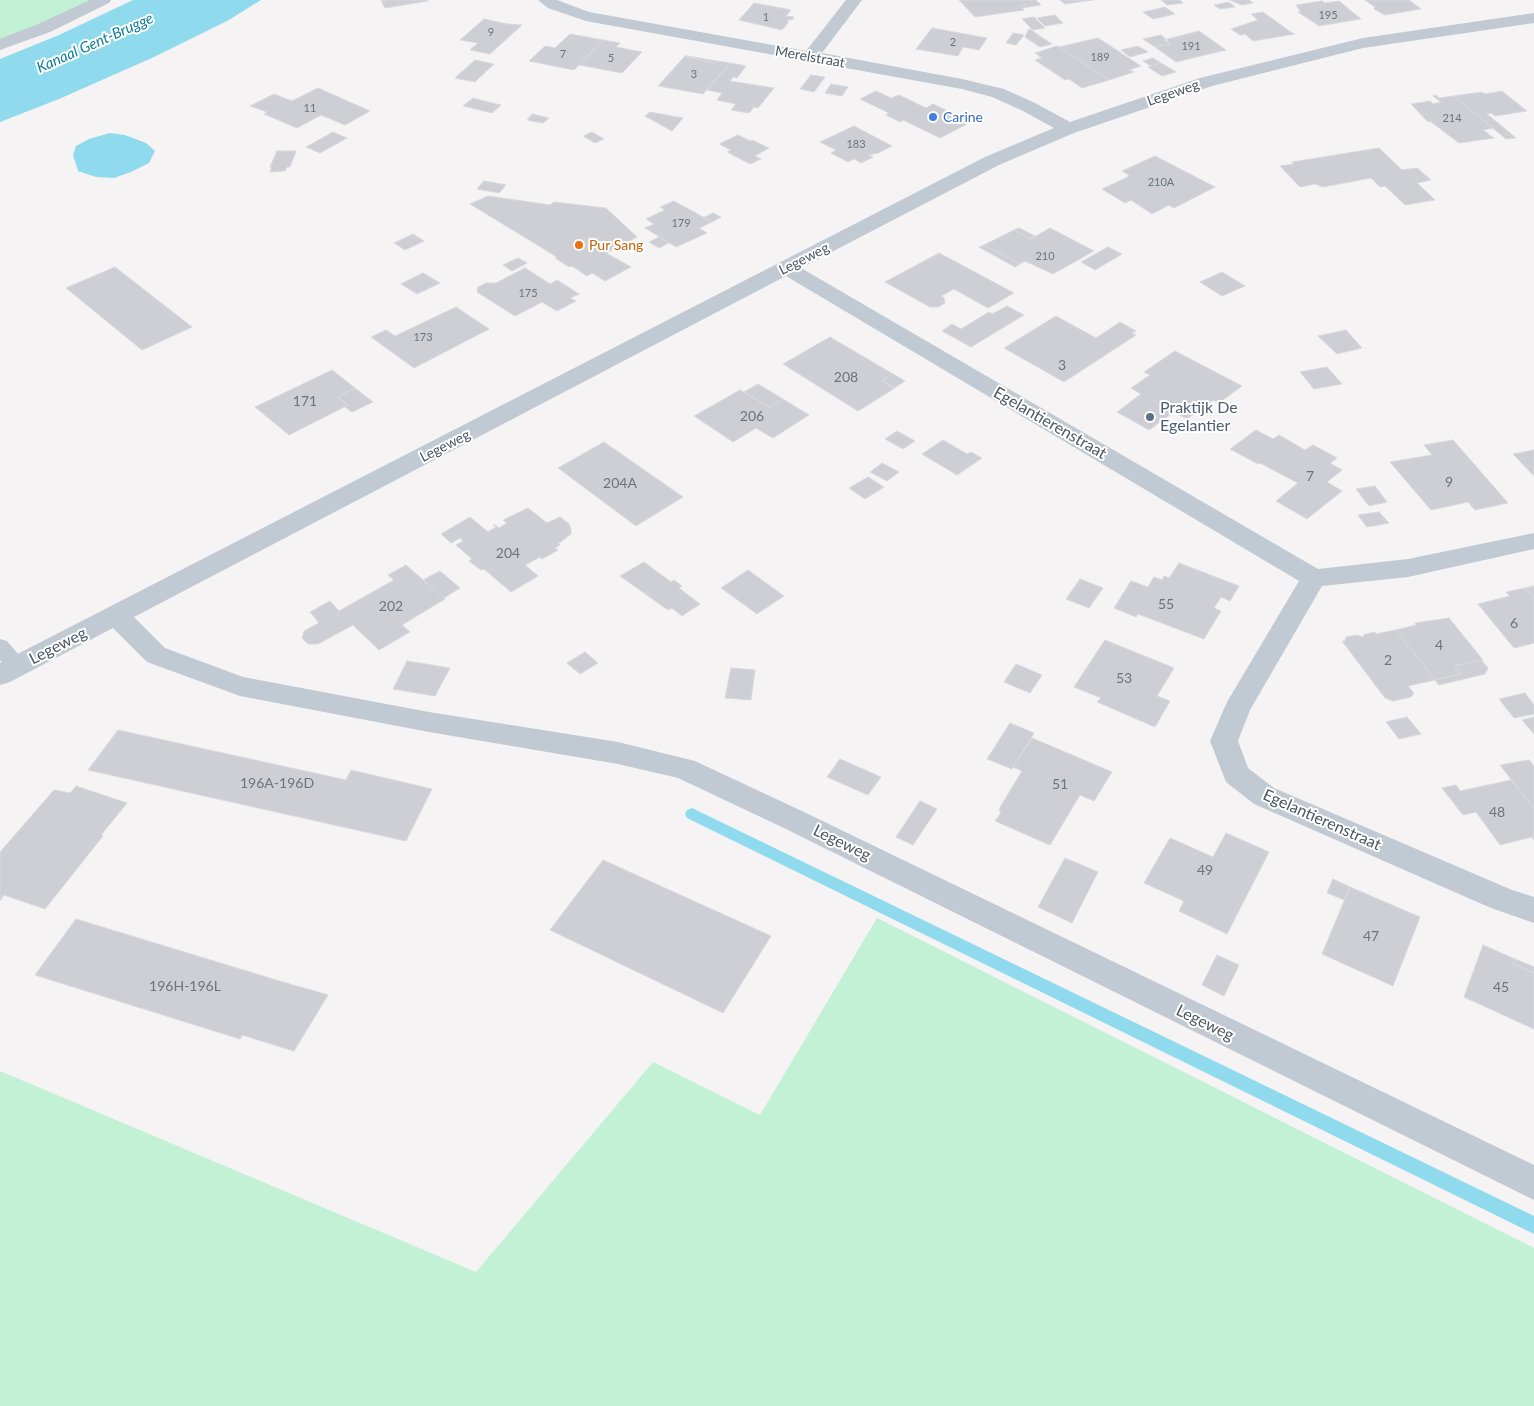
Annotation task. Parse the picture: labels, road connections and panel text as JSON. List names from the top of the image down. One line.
{"streets":{"street":["Merelstraat","Legeweg","Egelantierenstraat"]},"crossings":[["Merelstraat","Legeweg"],["Legeweg","Egelantierenstraat"]],"water":["Kanaal Gent-Brugge"],"places":["Carine","Pur Sang","Praktijk De Egelantier"],"house_numbers":["195","1","9","2","191","7","189","5","3","11","214","183","210A","179","210","175","173","3","208","171","206","7","9","204A","204","55","202","6","4","2","53","196A-196D","51","48","49","47","196H-196L","45"]}
